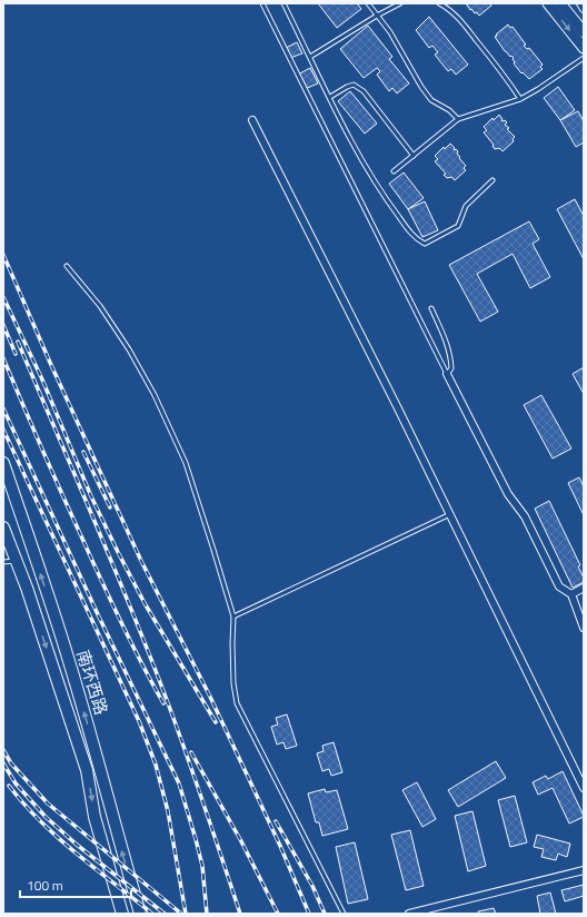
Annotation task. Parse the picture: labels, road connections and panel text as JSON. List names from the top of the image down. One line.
{"streets":{"highway":["南环西路"]},"scale_bar":"100 m"}
